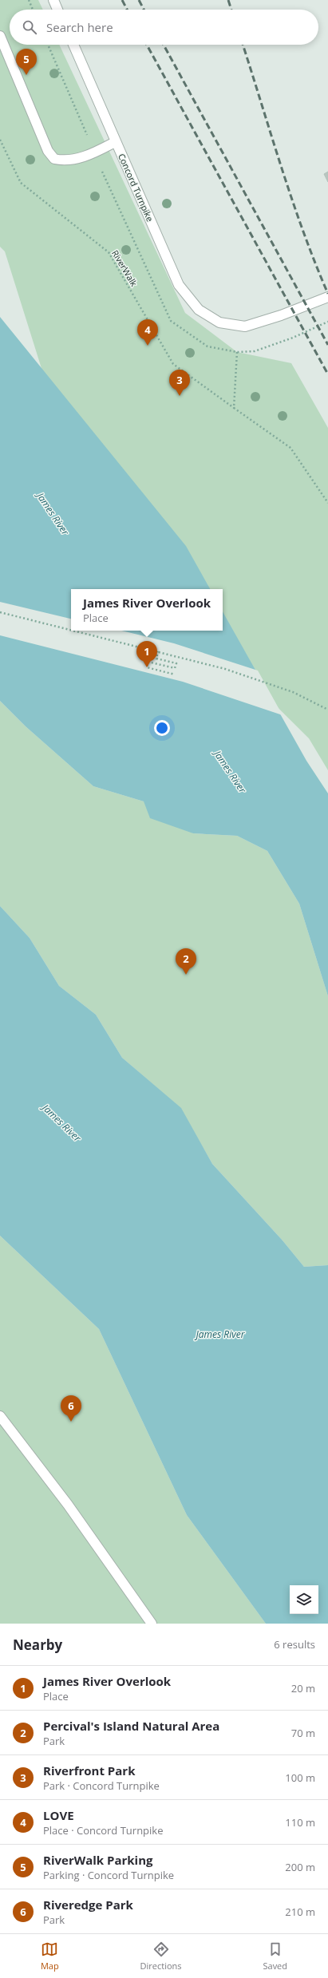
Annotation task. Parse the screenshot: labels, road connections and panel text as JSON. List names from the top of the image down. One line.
{"streets":{"street":["Concord Turnpike"],"path":["RiverWalk"]},"water":["James River"],"page":{"search":"Search here","pins":["5","4","3","1","2","6"],"popup":["James River Overlook","Place"],"heading":["Nearby","6 results"],"list":[{"mark":"1","name":"James River Overlook","note":"Place","value":"20 m"},{"mark":"2","name":"Percival's Island Natural Area","note":"Park","value":"70 m"},{"mark":"3","name":"Riverfront Park","note":"Park · Concord Turnpike","value":"100 m"},{"mark":"4","name":"LOVE","note":"Place · Concord Turnpike","value":"110 m"},{"mark":"5","name":"RiverWalk Parking","note":"Parking · Concord Turnpike","value":"200 m"},{"mark":"6","name":"Riveredge Park","note":"Park","value":"210 m"}],"nav":["Map","Directions","Saved"]}}
